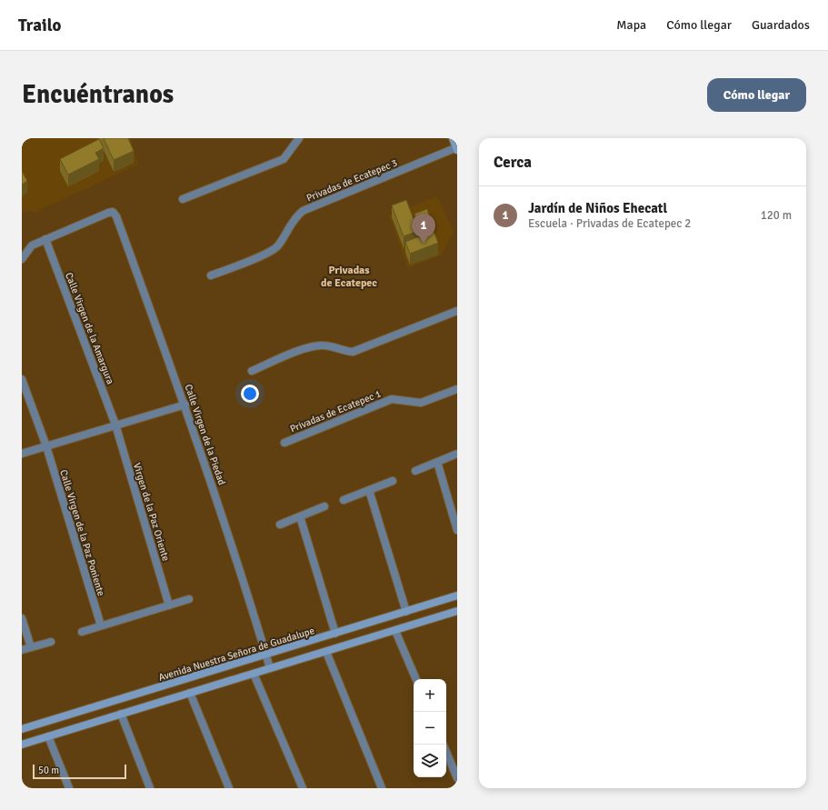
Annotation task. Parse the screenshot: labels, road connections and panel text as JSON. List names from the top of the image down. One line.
{"streets":{"street":["Privadas de Ecatepec 3","Calle Virgen de la Amargura","Privadas de Ecatepec 1","Calle Virgen de la Piedad","Virgen de la Paz Oriente","Calle Virgen de la Paz Poniente","Avenida Nuestra Señora de Guadalupe"]},"crossings":[["Calle Virgen de la Amargura","Calle Virgen de la Piedad"],["Calle Virgen de la Amargura","Virgen de la Paz Oriente"],["Calle Virgen de la Piedad","Avenida Nuestra Señora de Guadalupe"]],"districts":["Privadas de Ecatepec"],"scale_bar":"50 m","page":{"header":"Trailo","nav":["Mapa","Cómo llegar","Guardados"],"buttons":"Cómo llegar","title":"Encuéntranos","heading":"Cerca","list":[{"mark":"1","name":"Jardín de Niños Ehecatl","note":"Escuela · Privadas de Ecatepec 2","value":"120 m"}],"pins":"1","map_buttons":["+","−"],"scale":"50 m"}}
